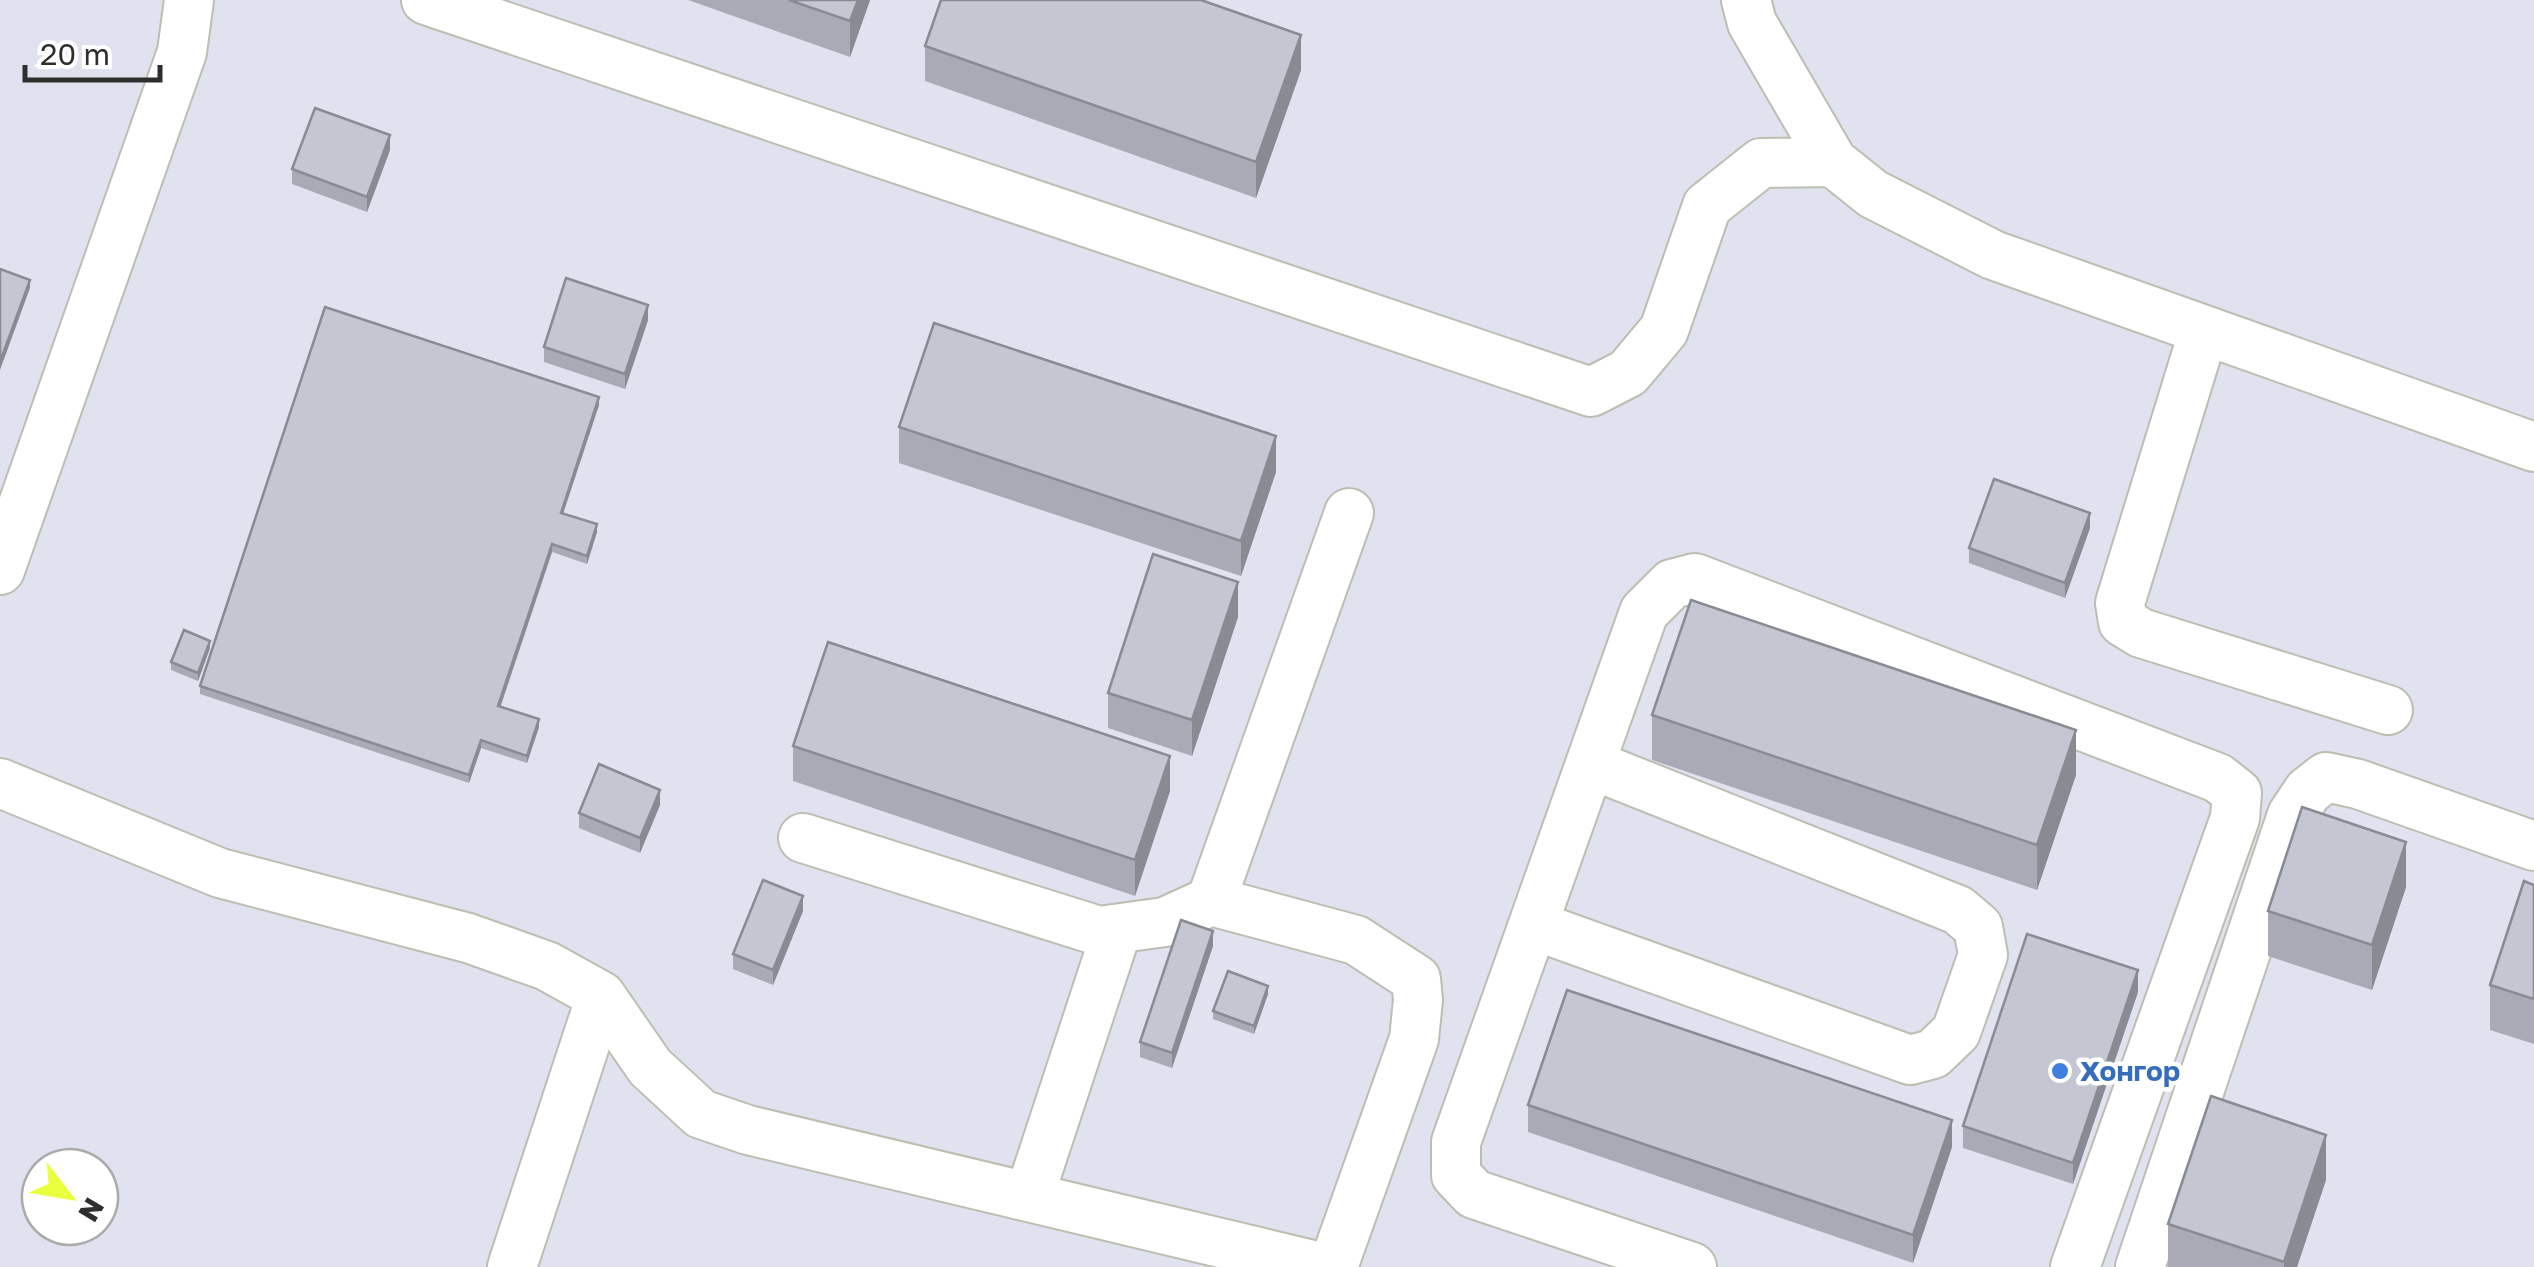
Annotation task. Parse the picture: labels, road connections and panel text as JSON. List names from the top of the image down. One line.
{"places":["Хонгор"],"scale_bar":"20 m","north":"bottom right"}
